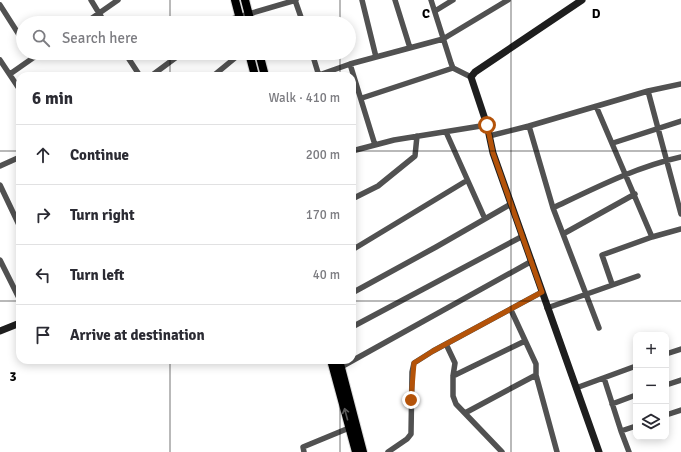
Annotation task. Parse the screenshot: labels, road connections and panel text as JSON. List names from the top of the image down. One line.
{"page":{"search":"Search here","heading":["6 min","Walk · 410 m"],"list":[["Continue","200 m"],["Turn right","170 m"],["Turn left","40 m"],"Arrive at destination"],"map_buttons":["+","−"]},"grid":{"columns":["C","D"],"rows":["3"]}}
